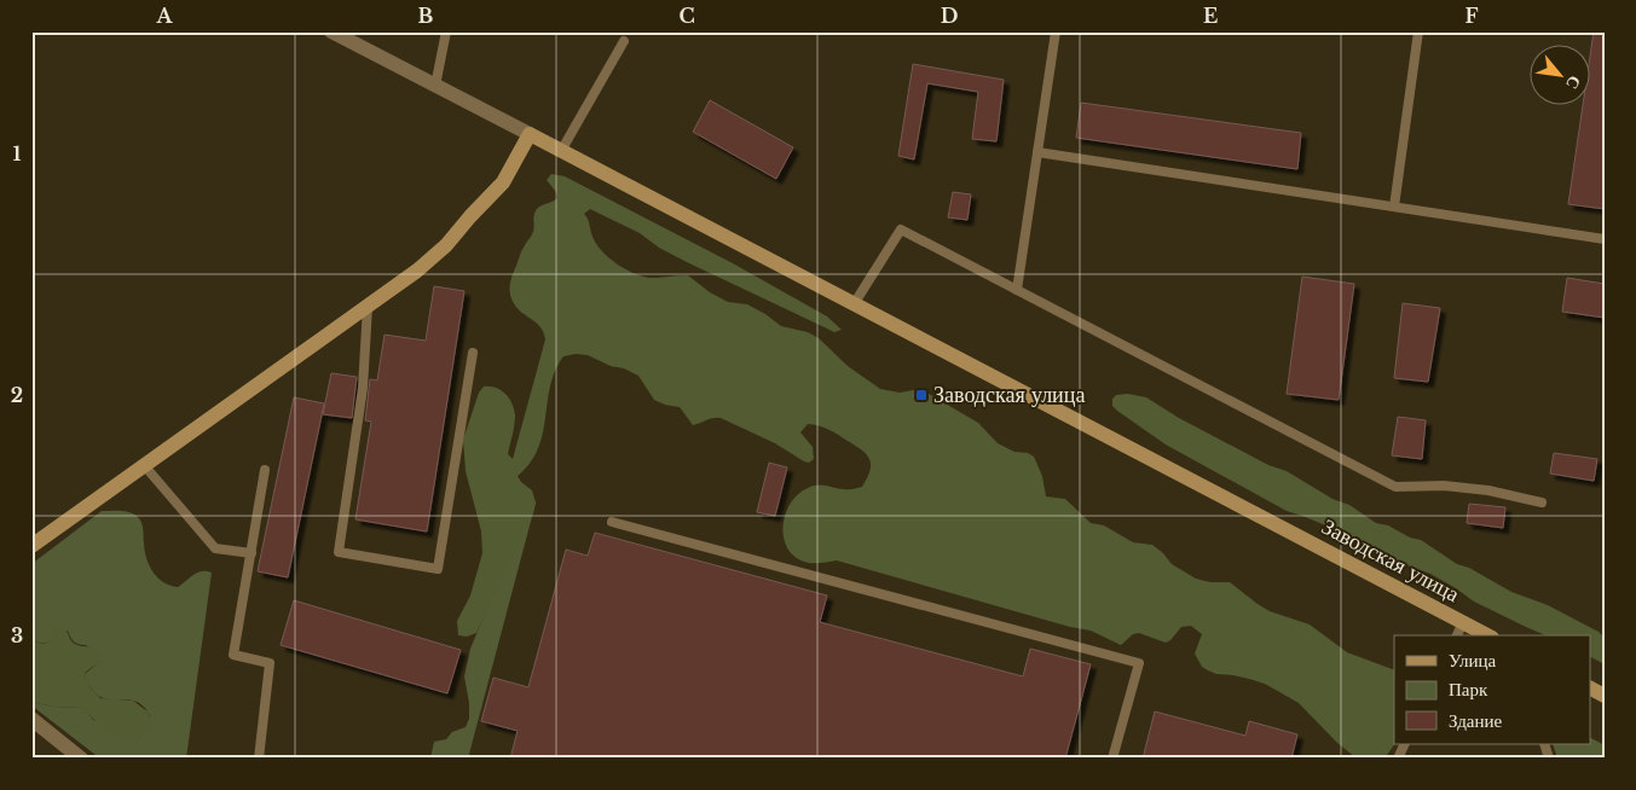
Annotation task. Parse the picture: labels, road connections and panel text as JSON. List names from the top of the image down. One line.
{"streets":{"street":["Заводская улица"]},"places":{"transit":["Заводская улица"]},"legend":["Улица","Парк","Здание"],"north":"bottom right","grid":{"columns":["A","B","C","D","E","F"],"rows":["1","2","3"]}}
